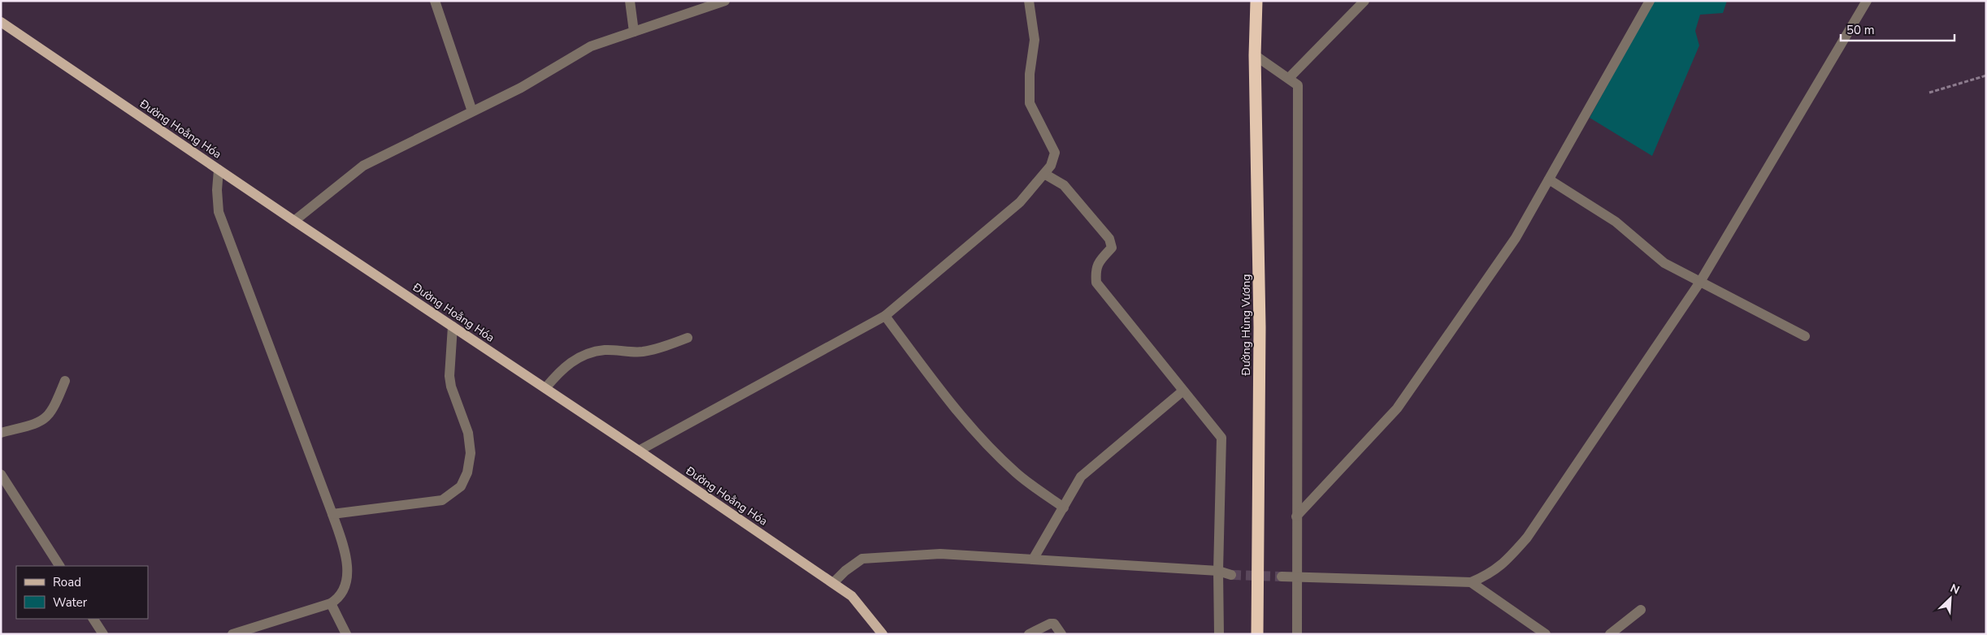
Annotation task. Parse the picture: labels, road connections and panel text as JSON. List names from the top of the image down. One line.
{"streets":{"highway":["Đường Hùng Vương"],"main road":["Đường Hoằng Hóa"]},"legend":["Road","Water"],"scale_bar":"50 m","north":"top right"}
